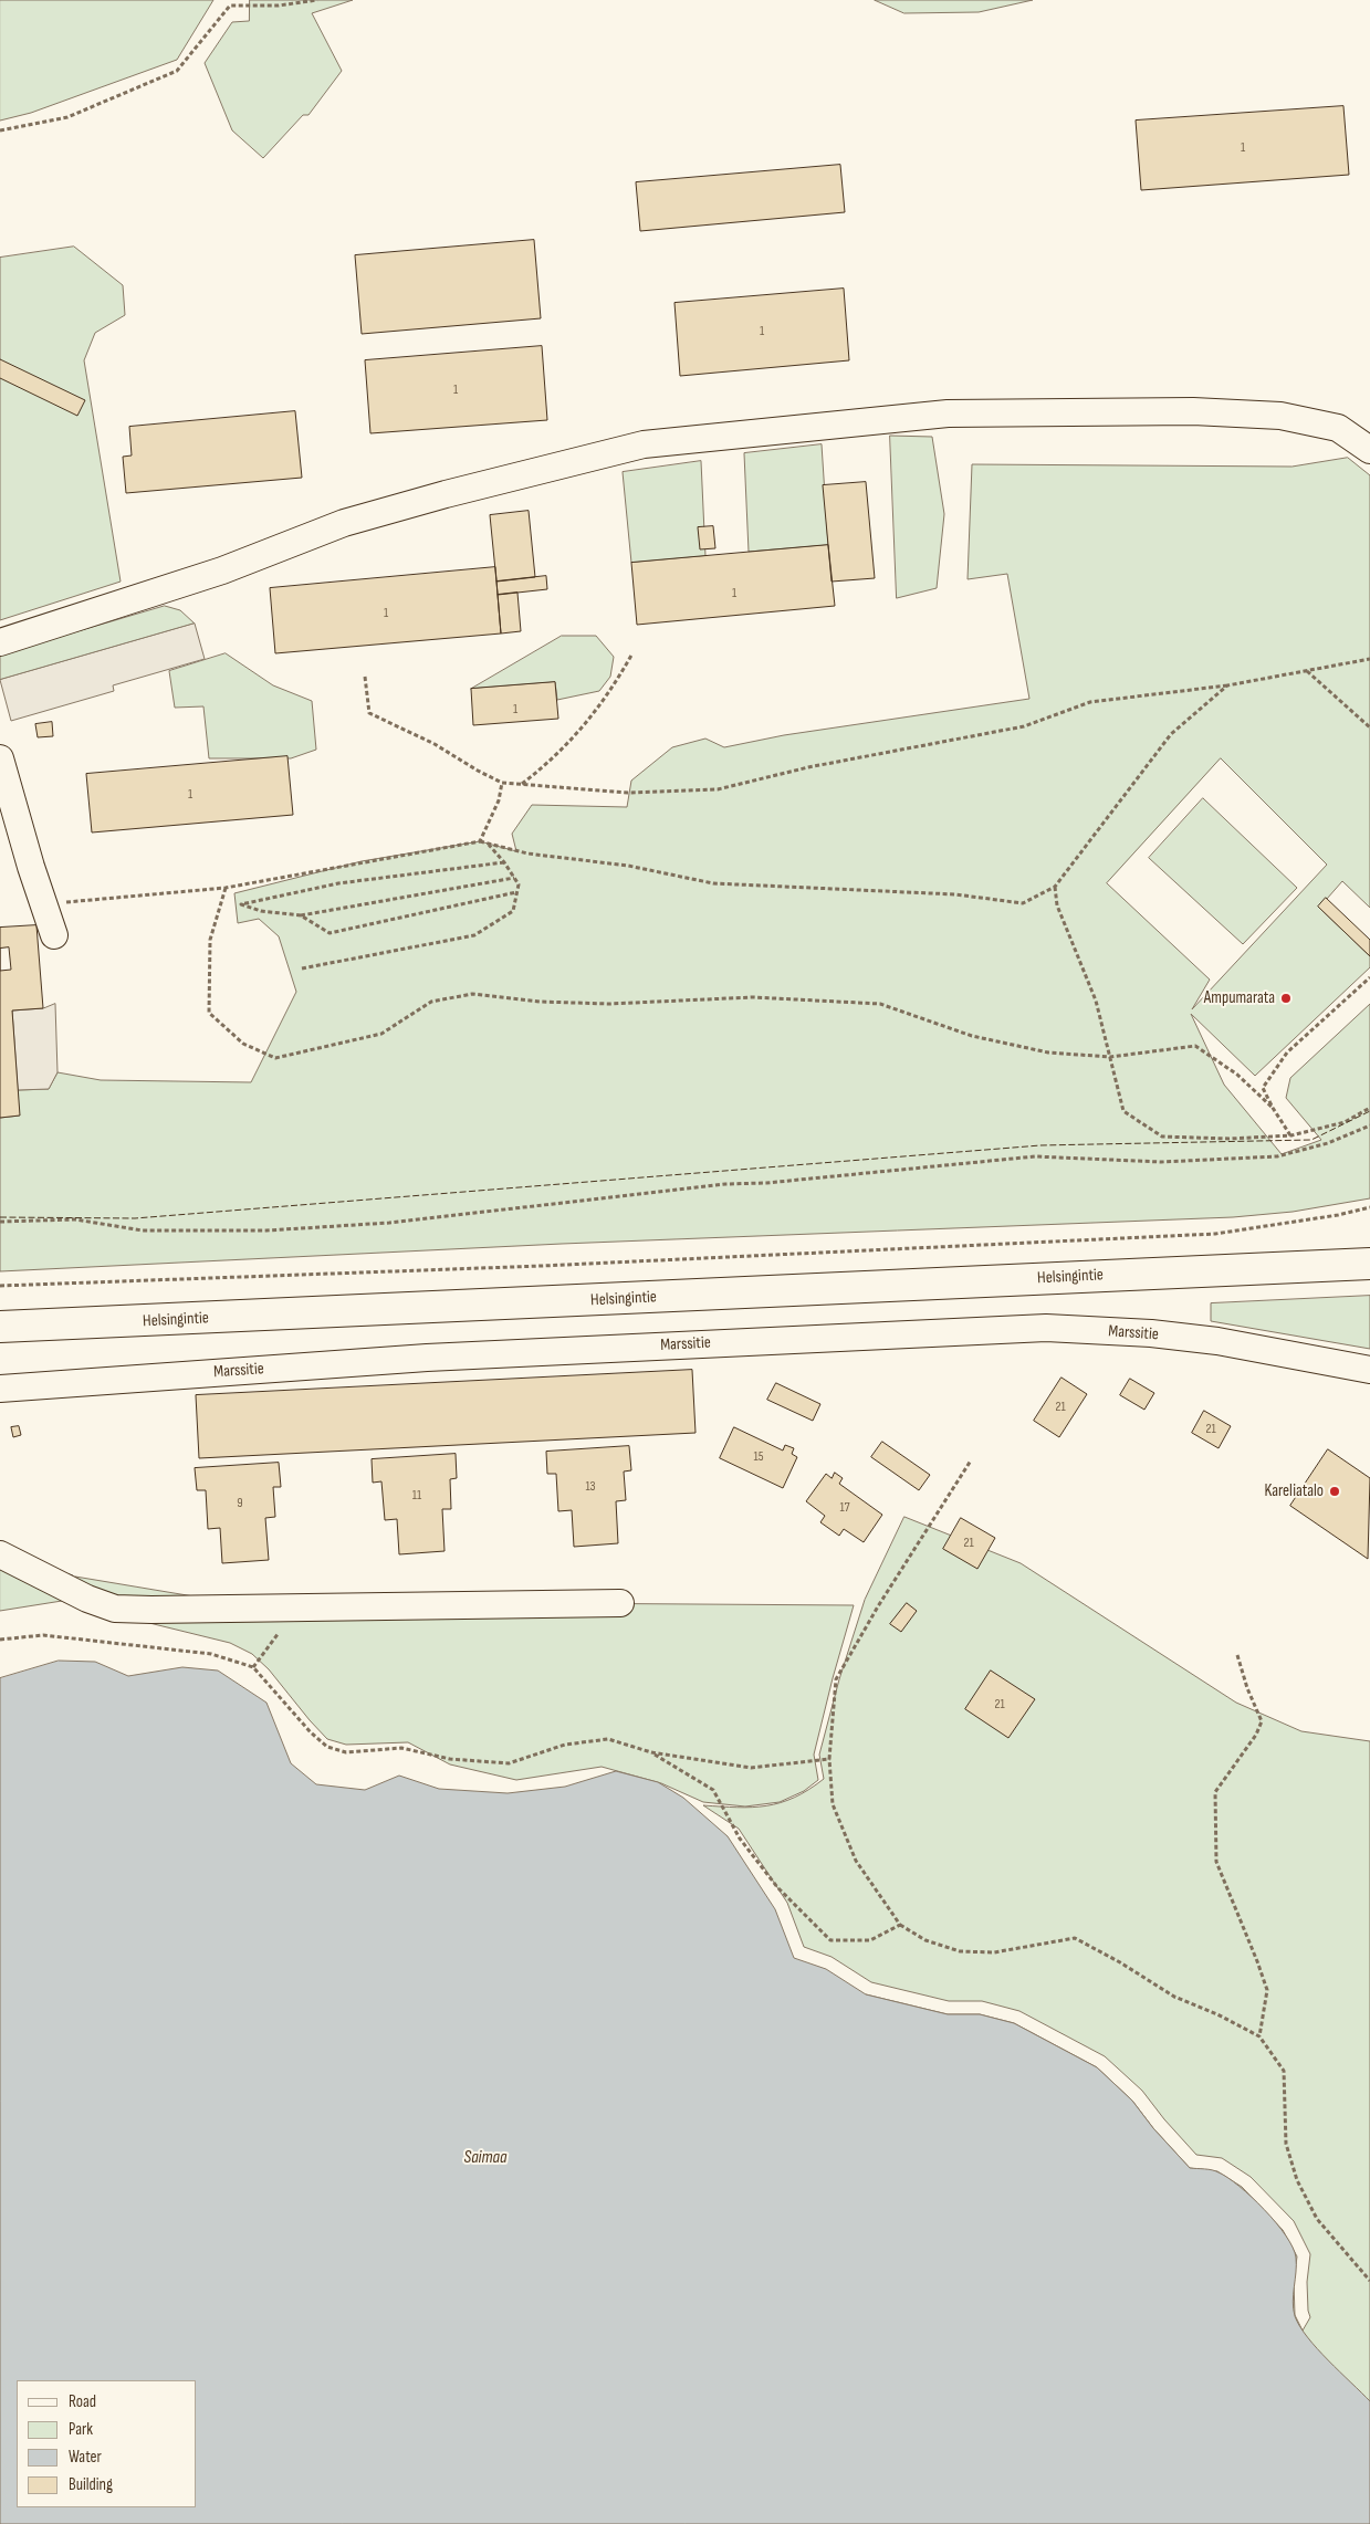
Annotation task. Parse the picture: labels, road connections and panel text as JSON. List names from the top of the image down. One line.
{"streets":{"main road":["Helsingintie"],"street":["Marssitie"]},"water":["Saimaa"],"places":["Ampumarata","Kareliatalo"],"house_numbers":["1","1","1","1","1","1","1","21","21","15","13","11","9","17","21","21"],"legend":["Road","Park","Water","Building"]}
